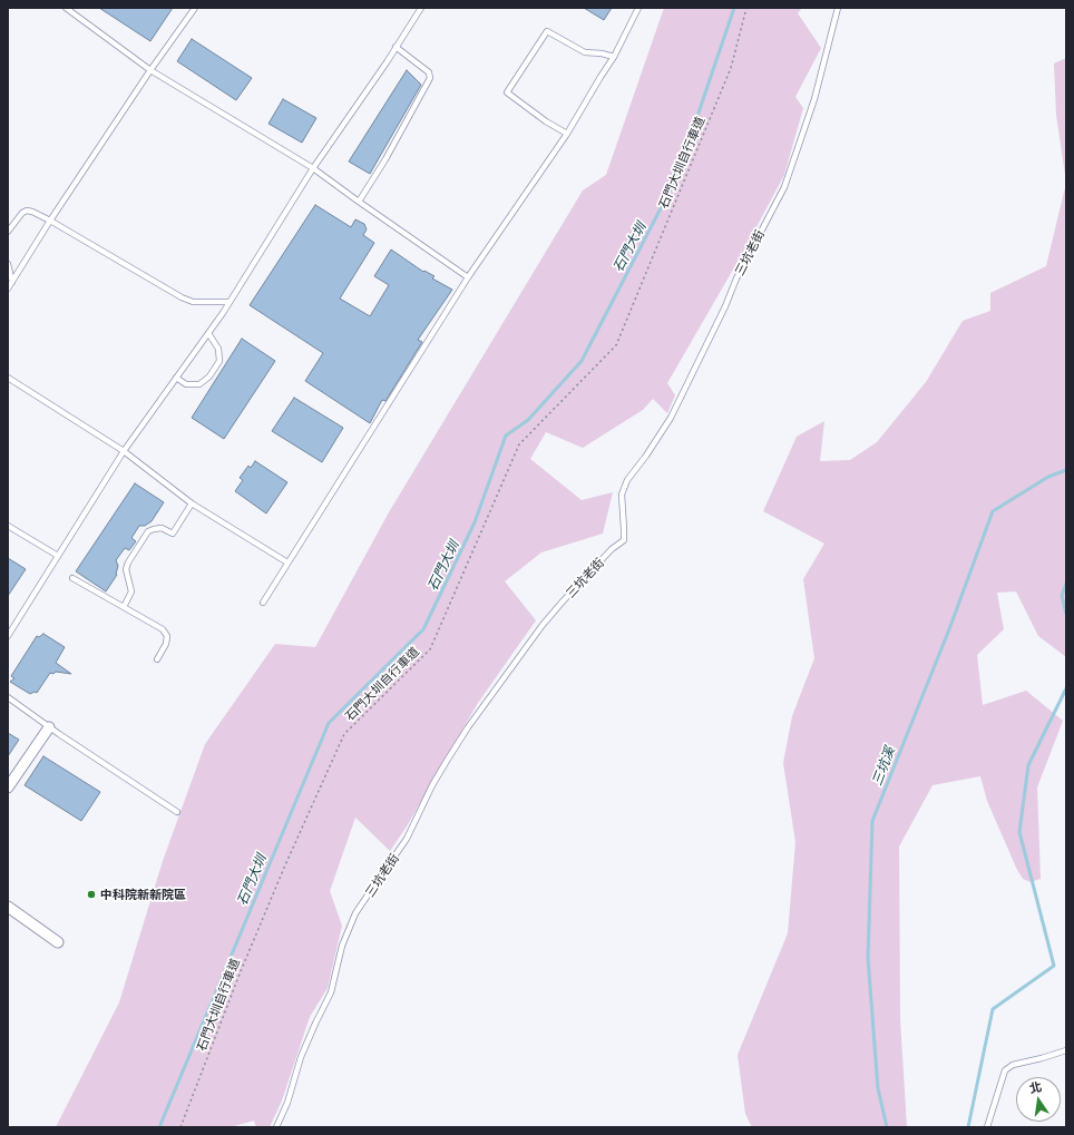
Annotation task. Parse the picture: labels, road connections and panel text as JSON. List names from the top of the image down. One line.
{"streets":{"lane":["三坑老街"],"path":["石門大圳自行車道"]},"water":["石門大圳","三坑溪"],"places":["中科院新新院區"],"north":"top"}
